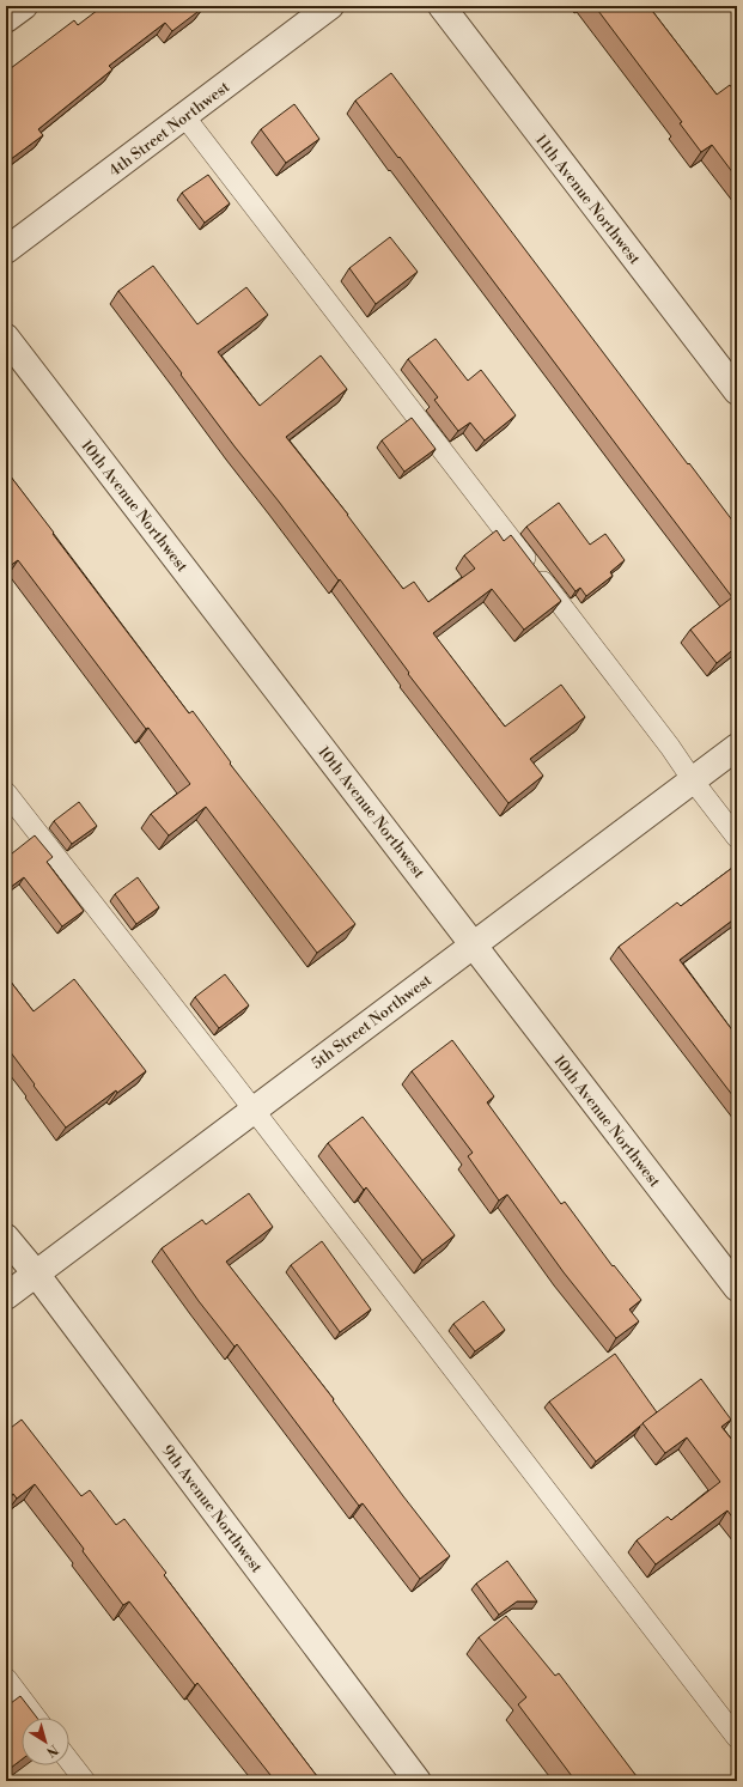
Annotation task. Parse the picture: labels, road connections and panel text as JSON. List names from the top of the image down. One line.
{"streets":{"street":["4th Street Northwest","11th Avenue Northwest","10th Avenue Northwest","5th Street Northwest","9th Avenue Northwest"]},"crossings":[["10th Avenue Northwest","5th Street Northwest"],["5th Street Northwest","9th Avenue Northwest"]],"north":"bottom right"}
